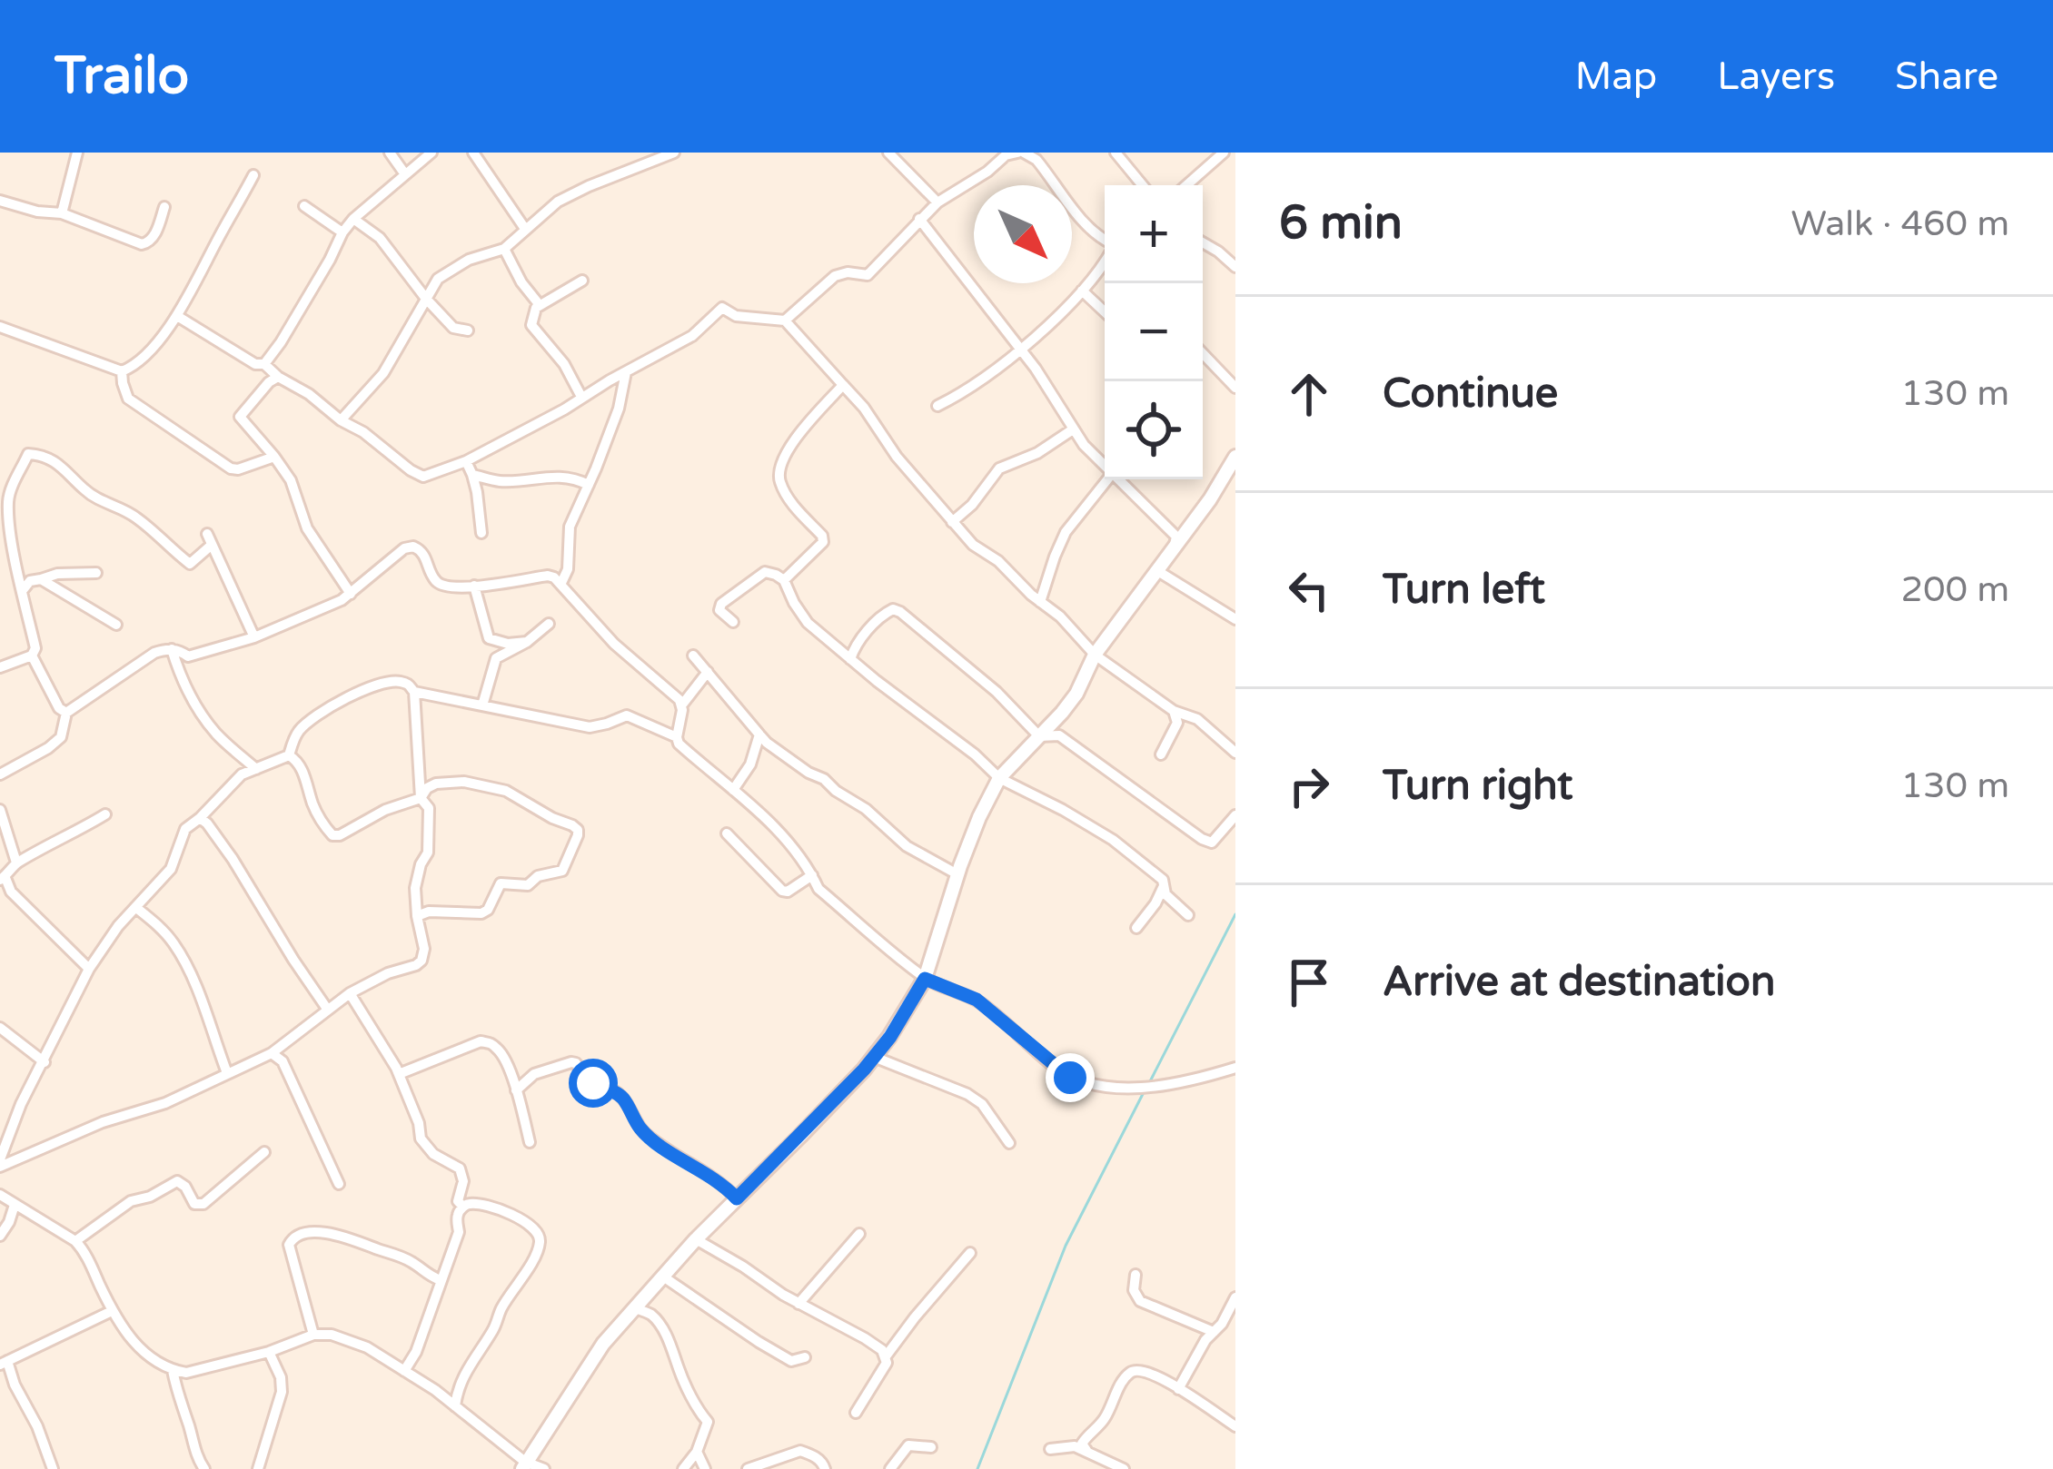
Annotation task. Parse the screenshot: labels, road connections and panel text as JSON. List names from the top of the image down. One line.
{"north":"bottom right","page":{"header":"Trailo","nav":["Map","Layers","Share"],"heading":["6 min","Walk · 460 m"],"map_buttons":["+","−"],"list":[["Continue","130 m"],["Turn left","200 m"],["Turn right","130 m"],"Arrive at destination"]}}
